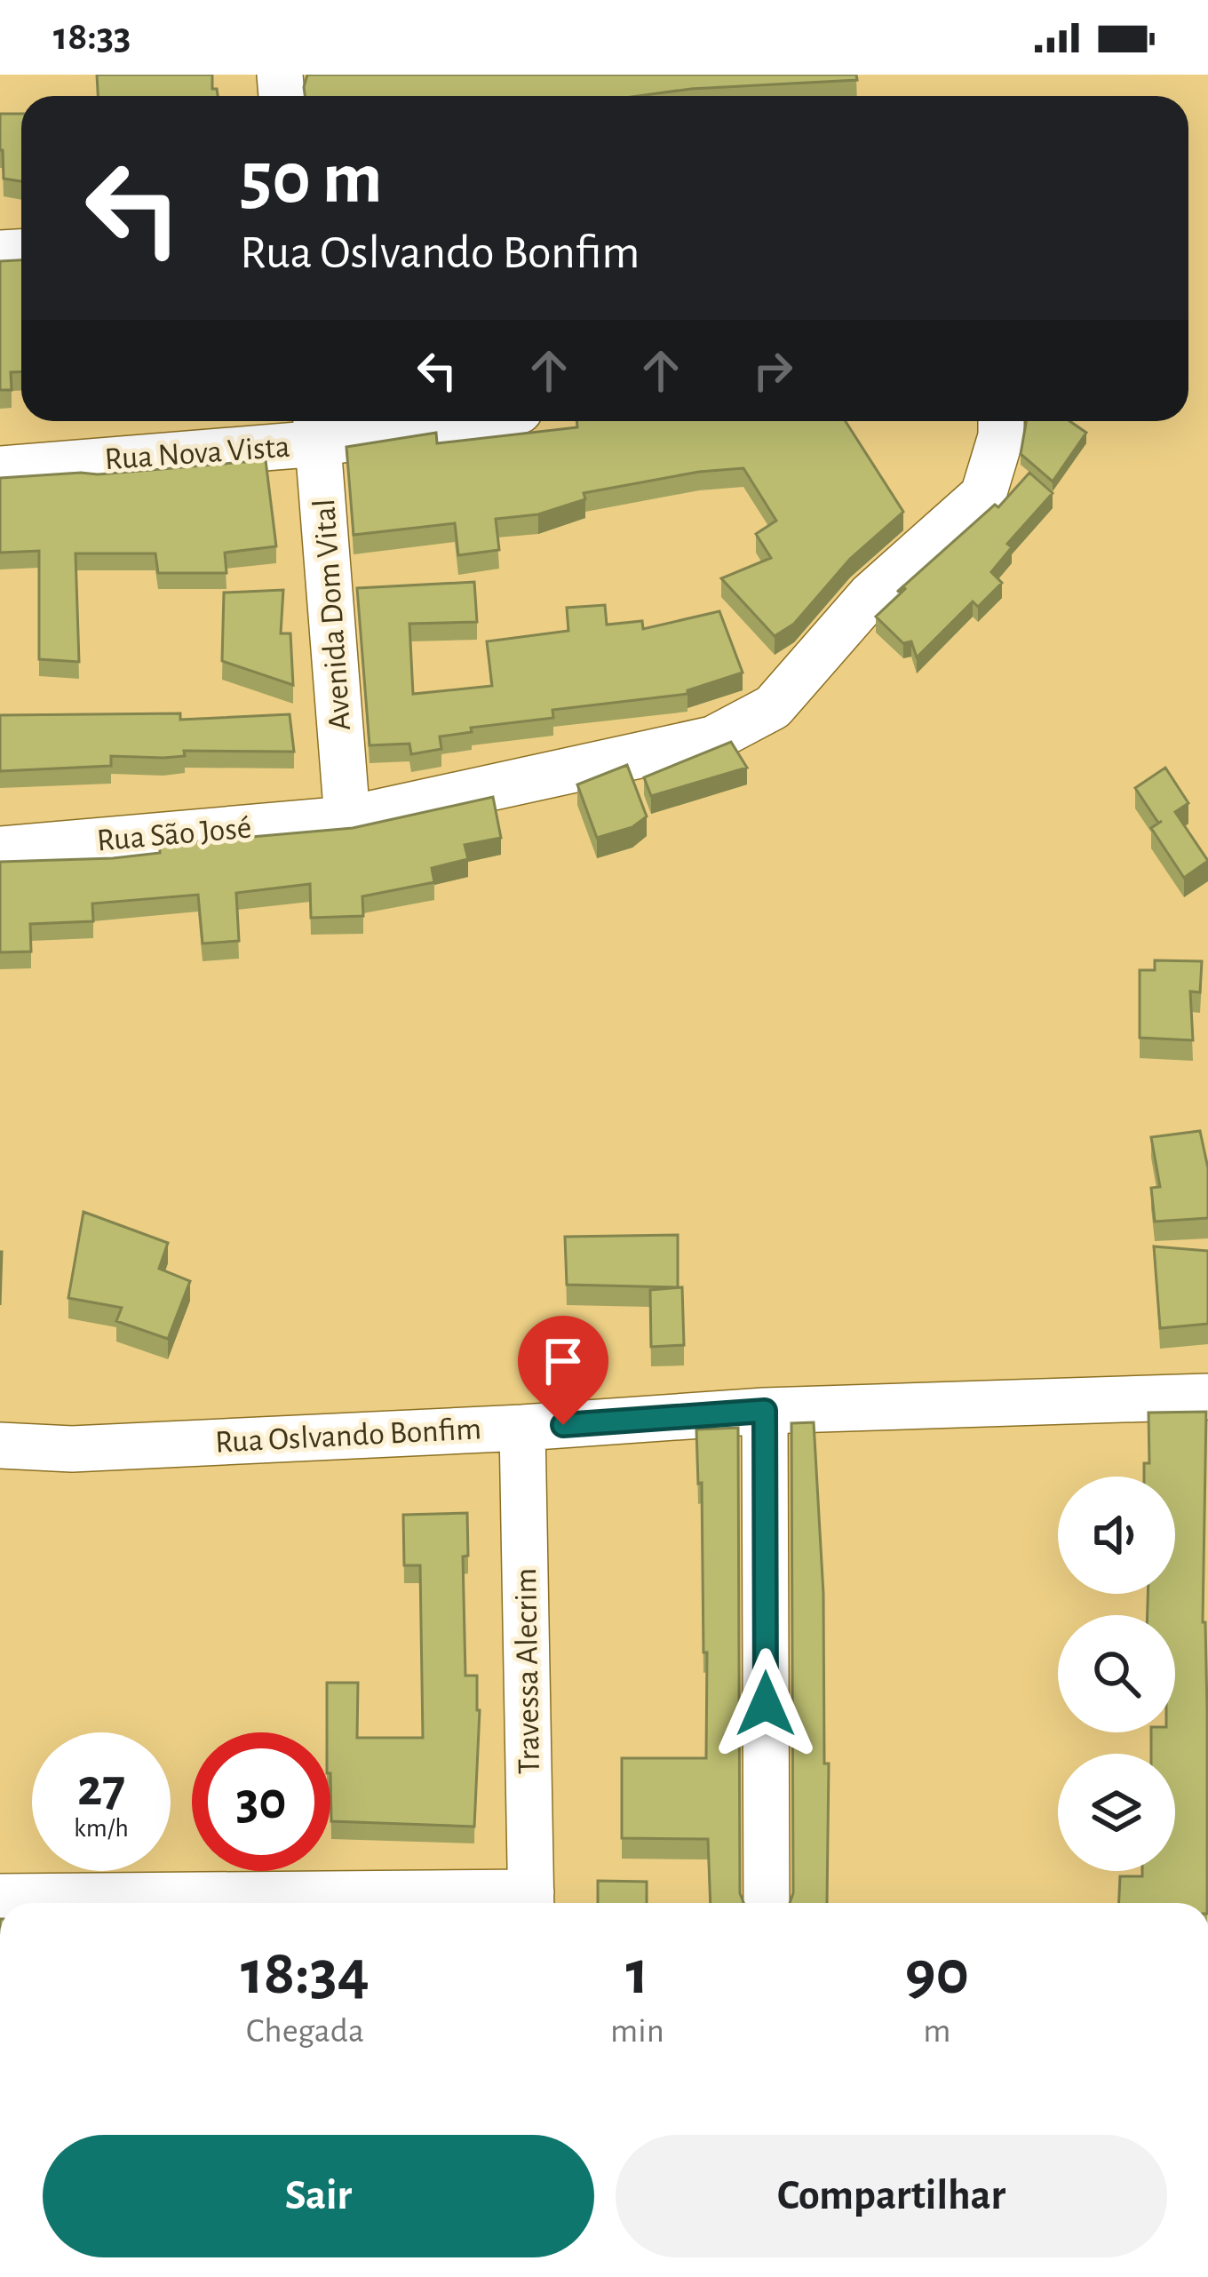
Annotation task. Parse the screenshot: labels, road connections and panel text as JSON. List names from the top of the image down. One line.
{"streets":{"street":["Rua Nova Vista","Avenida Dom Vital","Rua São José","Rua Oslvando Bonfim","Travessa Alecrim"]},"crossings":[["Rua Nova Vista","Avenida Dom Vital"],["Avenida Dom Vital","Rua São José"],["Rua Oslvando Bonfim","Travessa Alecrim"]],"page":{"status":"18:33","turn":["50 m","Rua Oslvando Bonfim"],"speed":"27 km/h","limit":"30","eta":["18:34","Chegada","1","min","90","m"],"buttons":["Sair","Compartilhar"]}}
